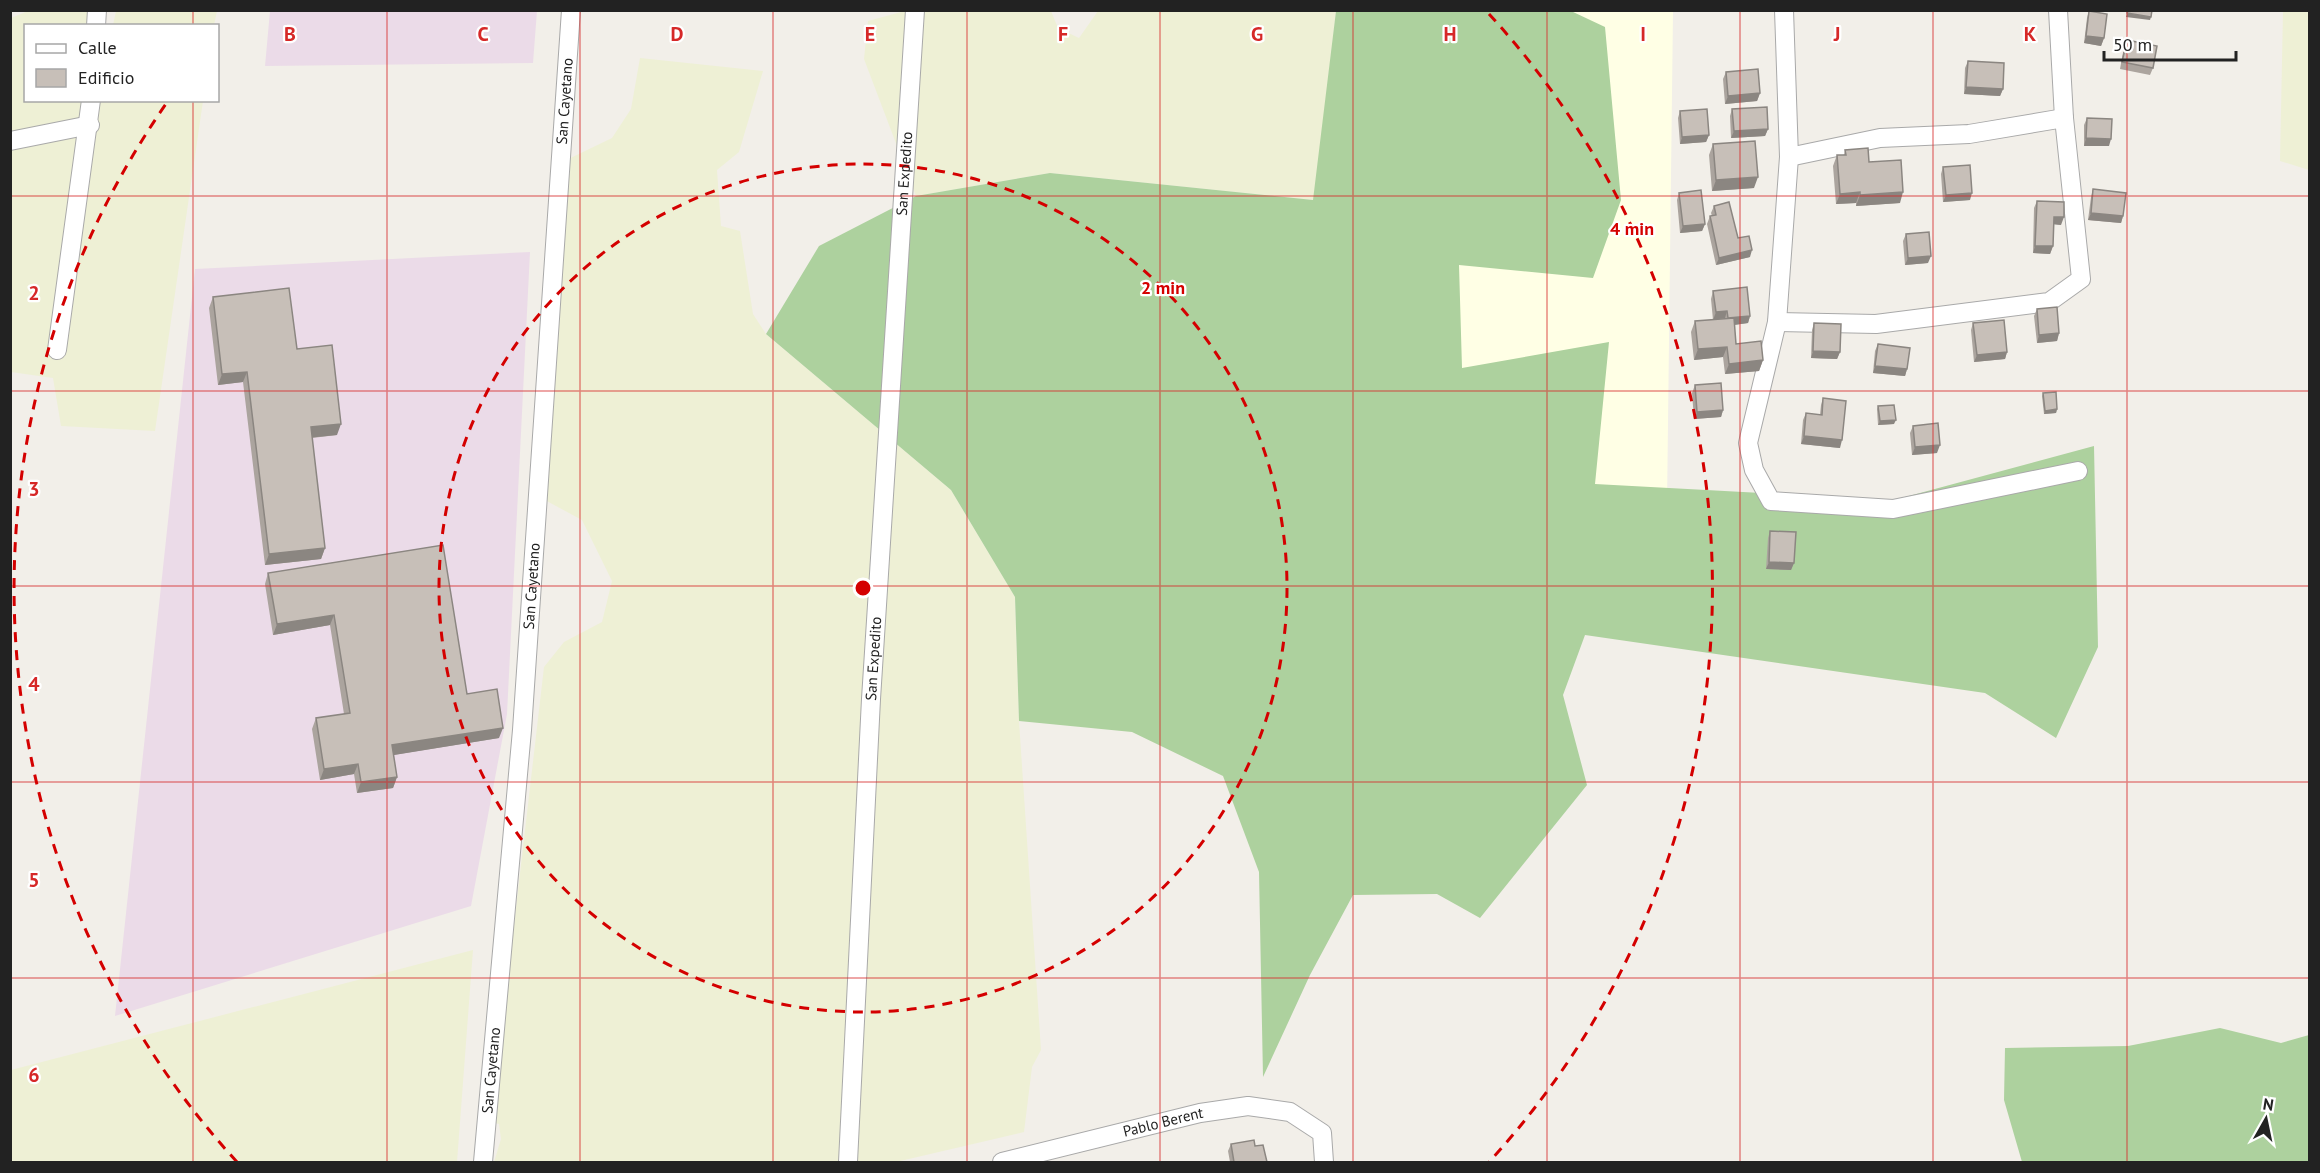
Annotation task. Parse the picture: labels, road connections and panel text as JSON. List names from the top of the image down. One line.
{"streets":{"street":["San Cayetano","San Expedito","Pablo Berent"]},"legend":["Calle","Edificio"],"scale_bar":"50 m","north":"top","grid":{"columns":["B","C","D","E","F","G","H","I","J","K"],"rows":["2","3","4","5","6"]},"rings":["4 min","2 min"]}
